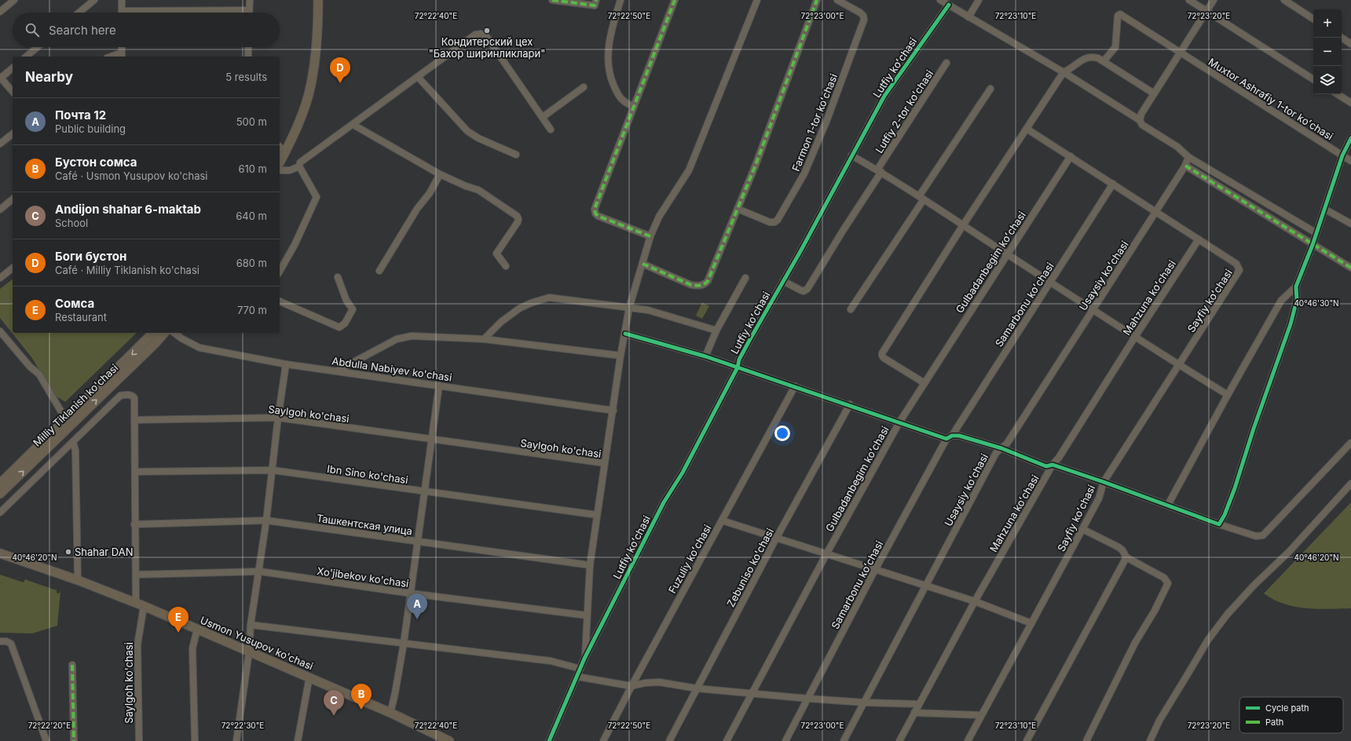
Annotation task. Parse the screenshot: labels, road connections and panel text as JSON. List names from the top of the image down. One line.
{"streets":{"main road":["Milliy Tiklanish ko'chasi","Usmon Yusupov ko'chasi"],"street":["Lutfiy koʻchasi","Muxtor Ashrafiy 1-tor koʻchasi","Lutfiy 2-tor koʻchasi","Farmon 1-tor koʻchasi","Gulbadanbegim koʻchasi","Usaysiy koʻchasi","Mahzuna koʻchasi","Sayfiy koʻchasi","Samarbonu koʻchasi","Abdulla Nabiyev ko'chasi","Saylgoh ko'chasi","Ibn Sino ko'chasi","Ташкентская улица","Fuzuliy koʻchasi","Zebuniso ko'chasi","Xo'jibekov ko'chasi"]},"crossings":[["Lutfiy koʻchasi","Lutfiy 2-tor koʻchasi"],["Mahzuna koʻchasi","Sayfiy koʻchasi"],["Saylgoh ko'chasi","Ibn Sino ko'chasi"],["Saylgoh ko'chasi","Ташкентская улица"],["Saylgoh ko'chasi","Xo'jibekov ko'chasi"],["Saylgoh ko'chasi","Usmon Yusupov ko'chasi"]],"places":["Кондитерский цех \"Бахор ширинликлари\"","Shahar DAN"],"legend":["Cycle path","Path"],"page":{"map_buttons":["+","−"],"search":"Search here","heading":["Nearby","5 results"],"pins":["D","A","E","B","C"],"list":[{"mark":"A","name":"Почта 12","note":"Public building","value":"500 m"},{"mark":"B","name":"Бустон сомса","note":"Café · Usmon Yusupov ko'chasi","value":"610 m"},{"mark":"C","name":"Andijon shahar 6-maktab","note":"School","value":"640 m"},{"mark":"D","name":"Боги бустон","note":"Café · Milliy Tiklanish ko'chasi","value":"680 m"},{"mark":"E","name":"Сомса","note":"Restaurant","value":"770 m"}]},"coordinates":["72°22'40\"E","72°22'50\"E","72°23'00\"E","72°23'10\"E","72°23'20\"E","40°46'30\"N","40°46'20\"N","72°22'20\"E","72°22'30\"E"]}
